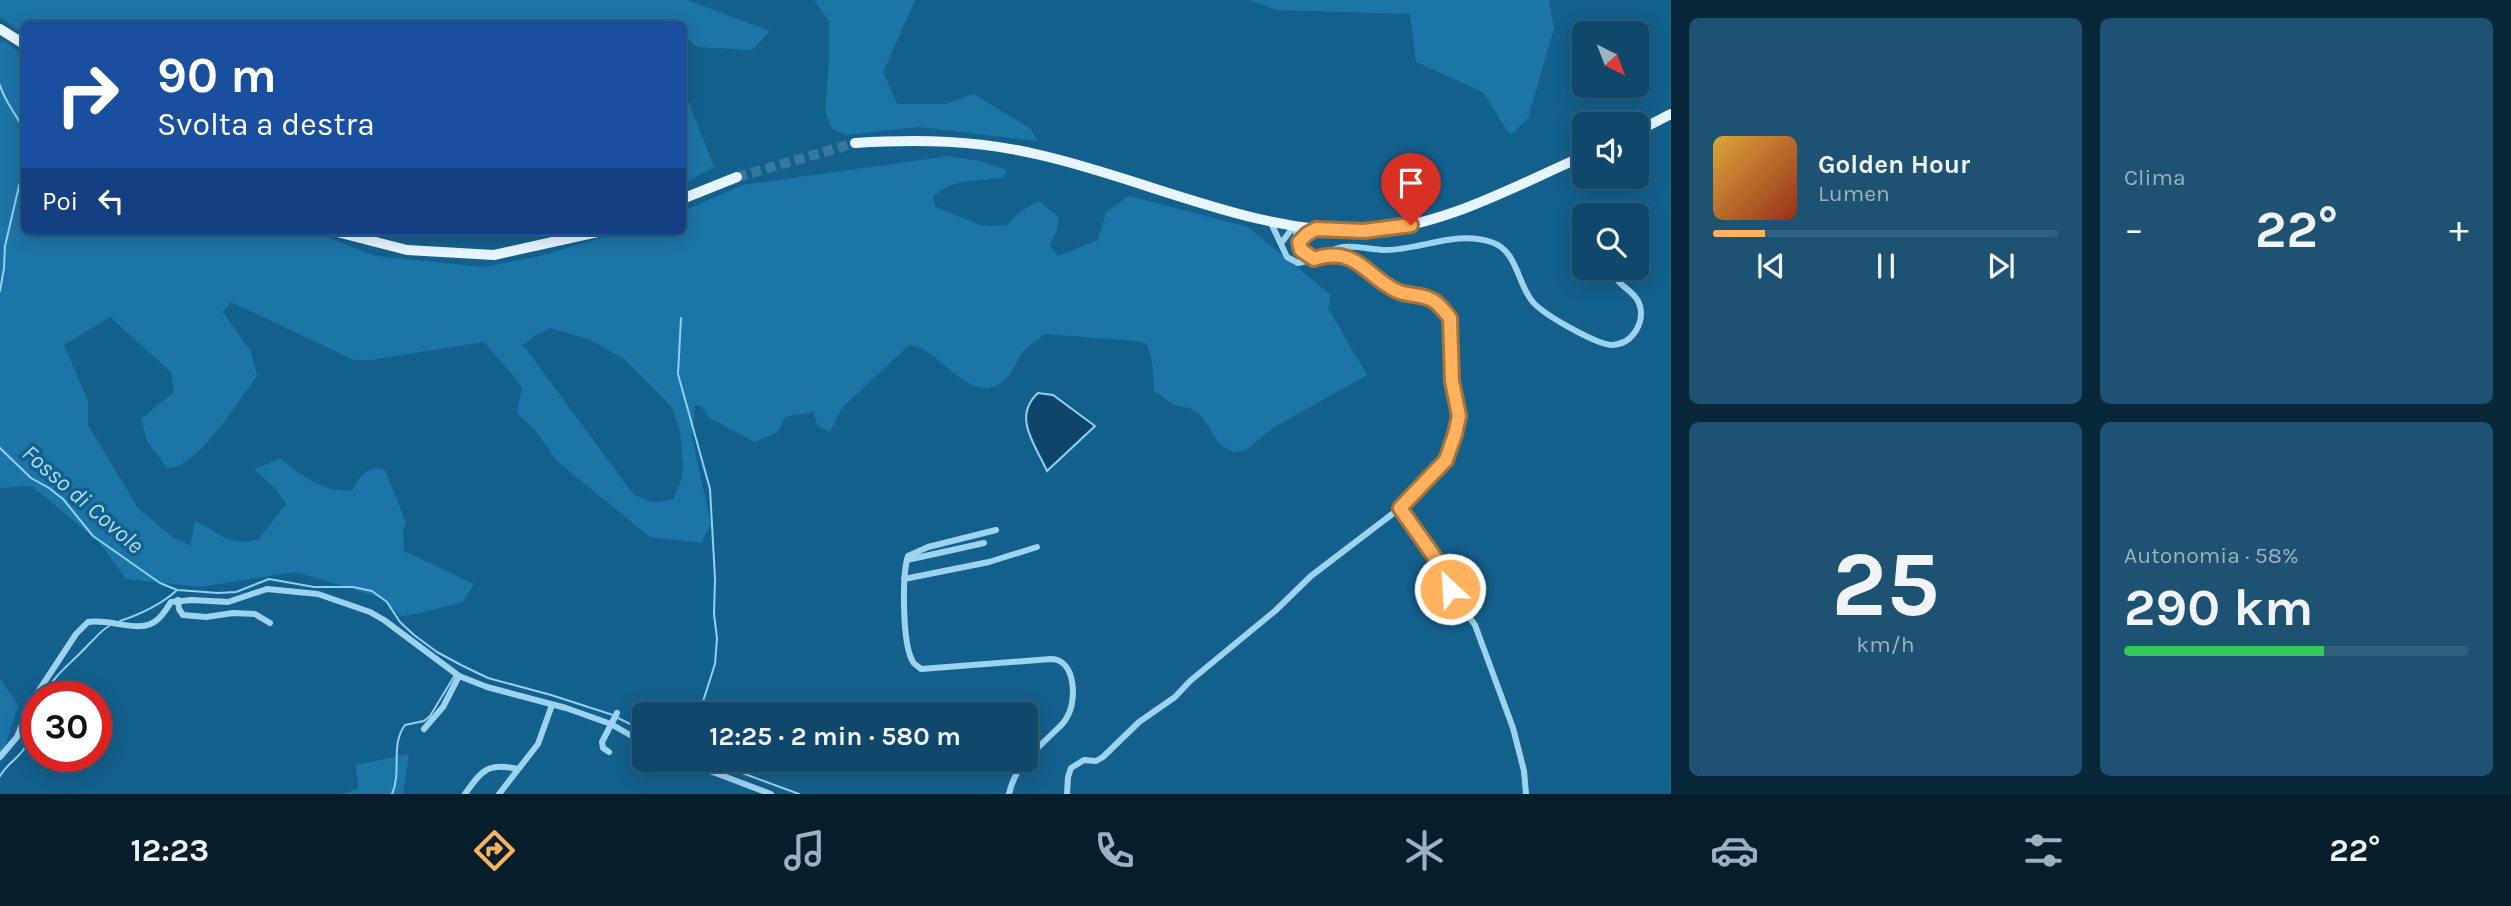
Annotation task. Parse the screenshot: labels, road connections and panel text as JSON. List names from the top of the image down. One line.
{"water":["Fosso di Covole"],"north":"bottom right","page":{"tile":["Clima",["25","km/h"],["Autonomia · 58%","290 km"]],"turn":["90 m","Svolta a destra"],"song":["Golden Hour","Lumen"],"then":"Poi","heat":["−","22°","+"],"limit":"30","trip":"12:25 · 2 min · 580 m","tabs":["12:23","22°"]}}
